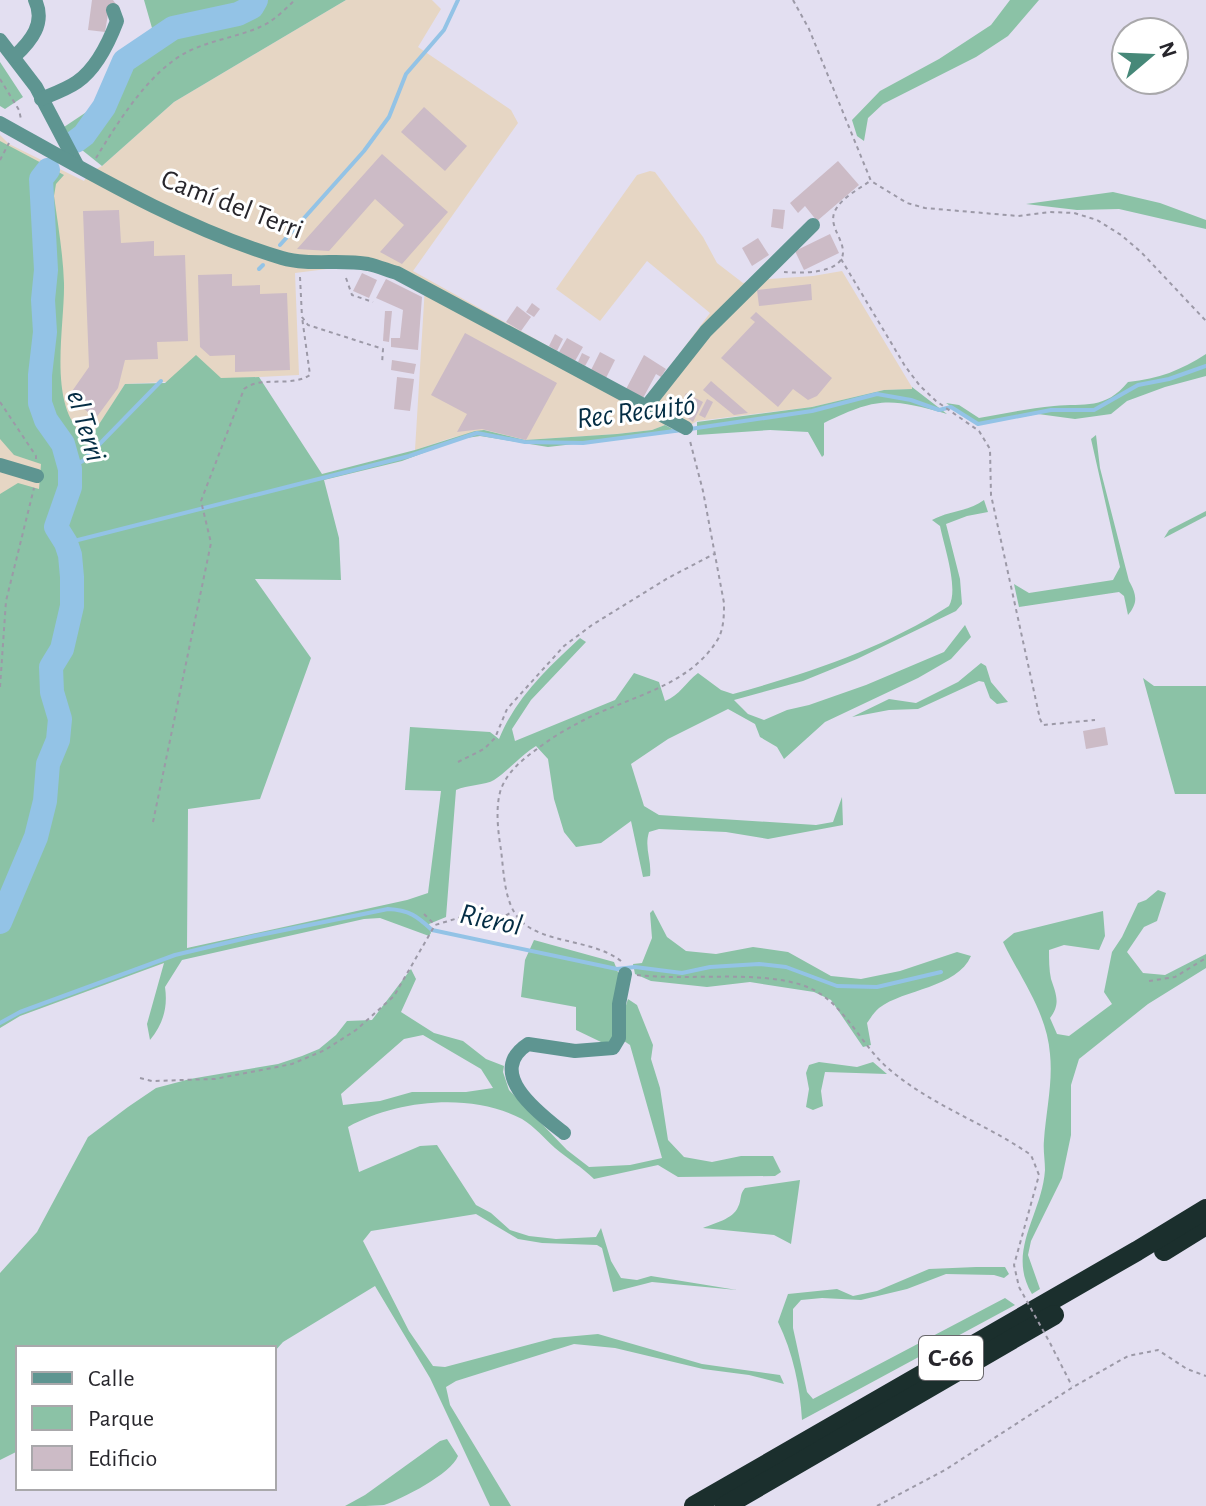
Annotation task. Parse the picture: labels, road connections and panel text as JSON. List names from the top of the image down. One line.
{"streets":{"highway":["C-66"],"street":["Camí del Terri"]},"water":["Rec Recuitó","el Terri","Rierol"],"legend":["Calle","Parque","Edificio"],"north":"right"}
